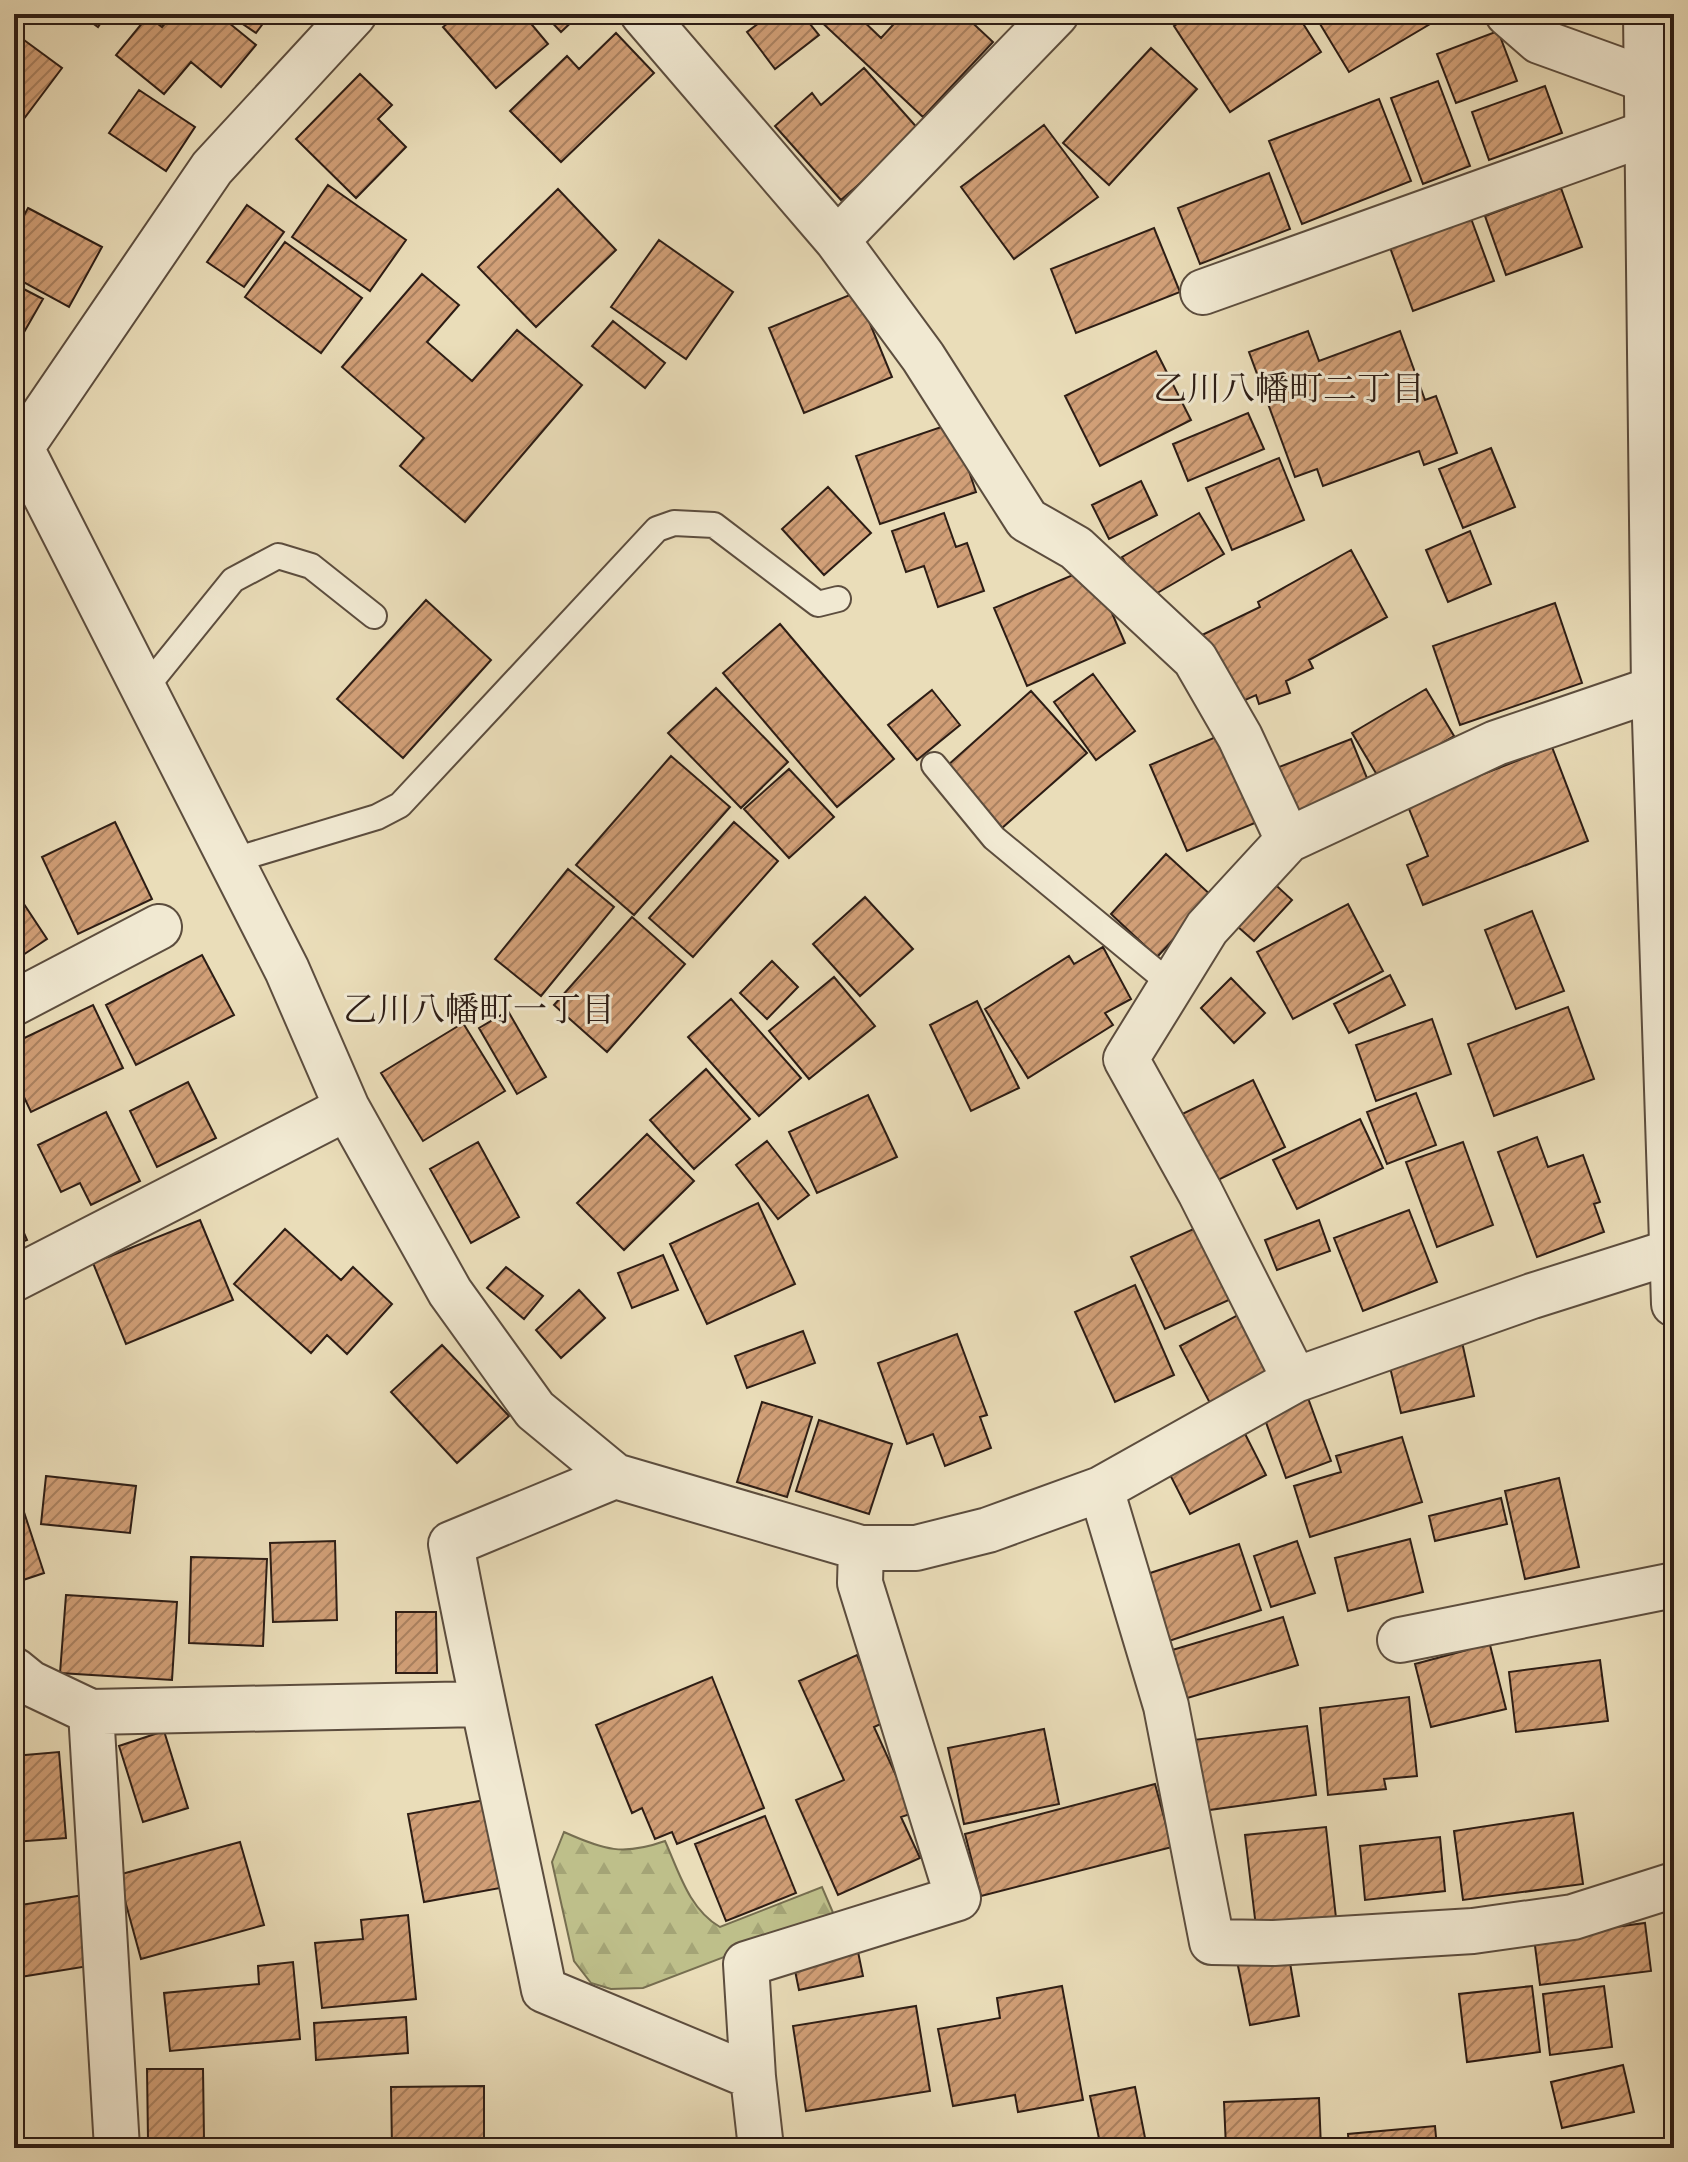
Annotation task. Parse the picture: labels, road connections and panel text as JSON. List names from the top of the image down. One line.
{"districts":["乙川八幡町二丁目","乙川八幡町一丁目"]}
